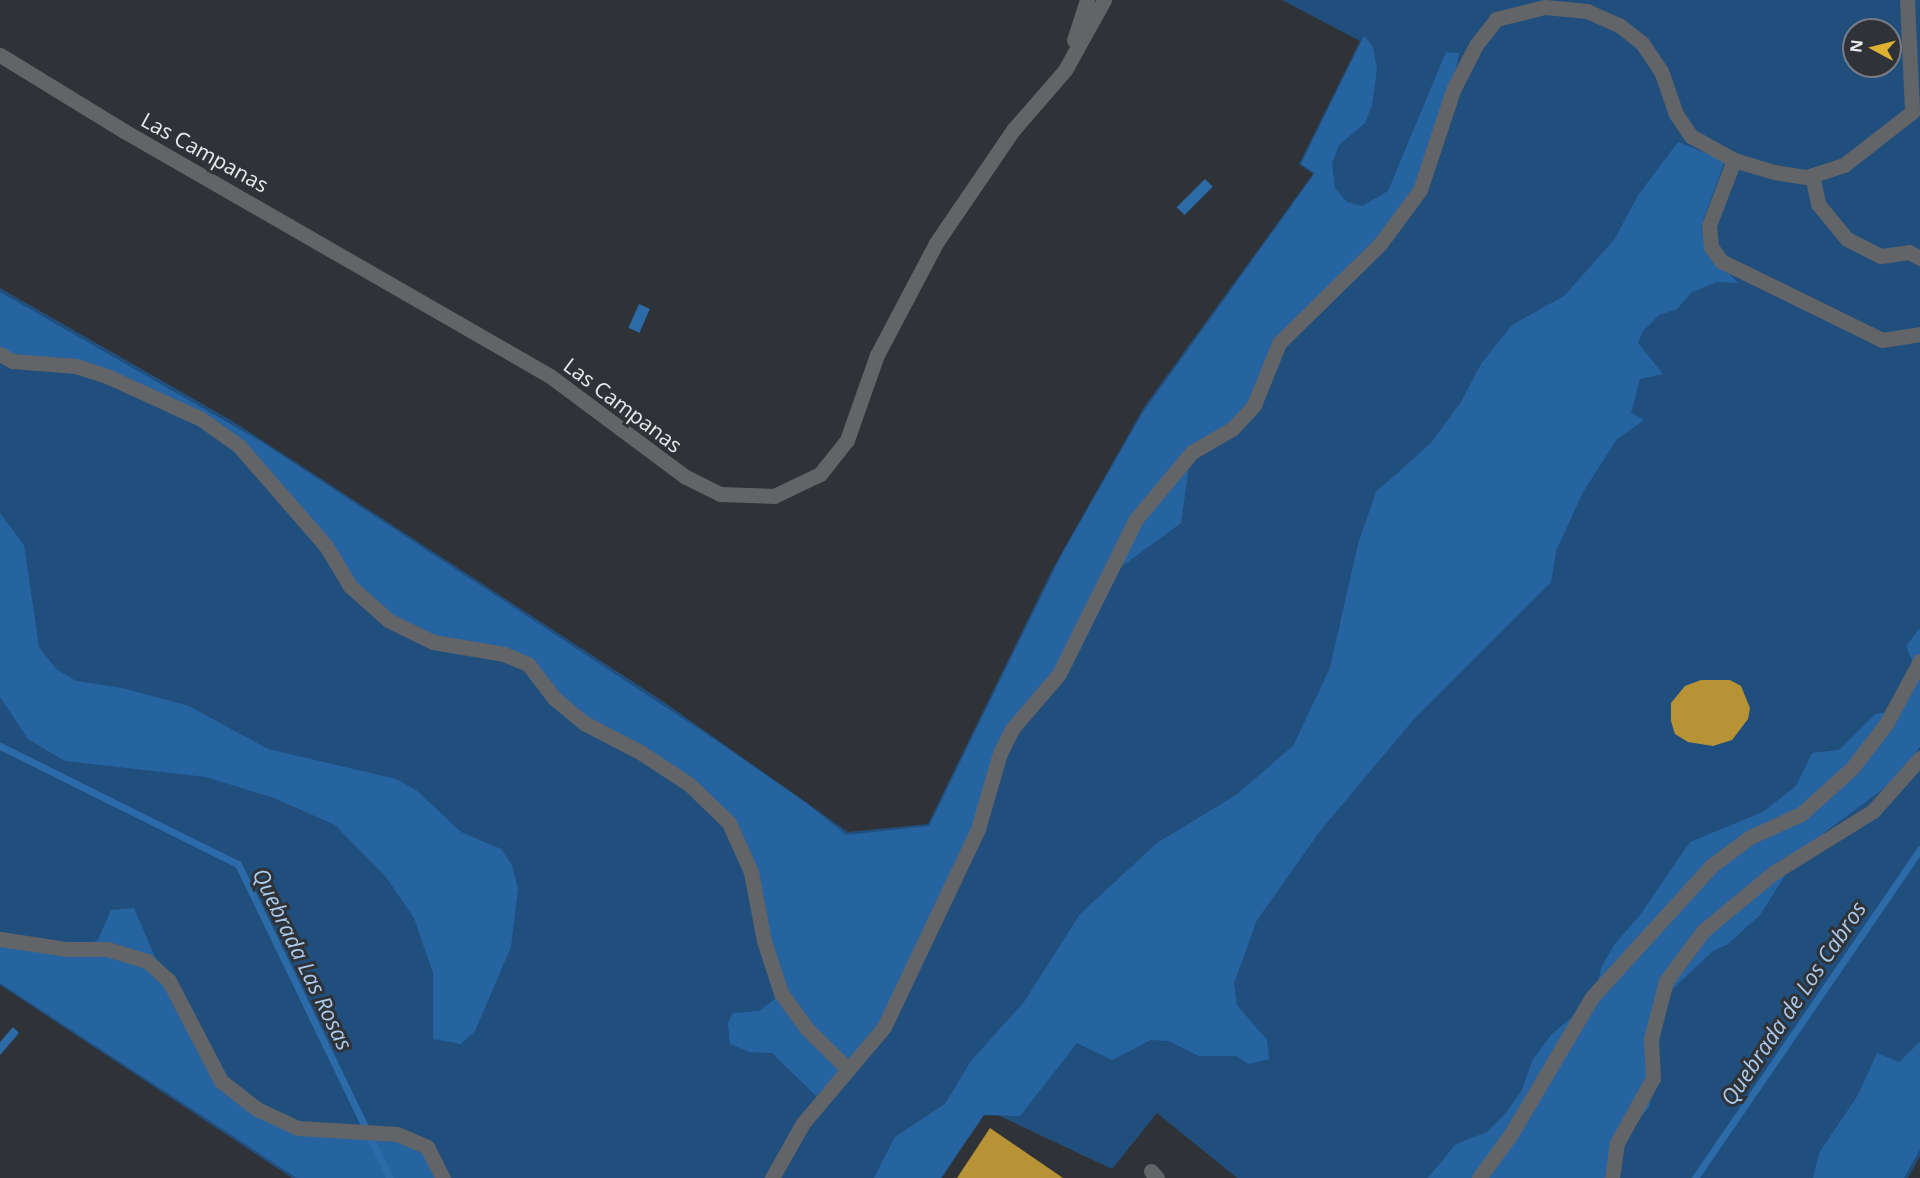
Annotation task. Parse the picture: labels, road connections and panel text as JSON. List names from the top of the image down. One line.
{"streets":{"street":["Las Campanas"]},"water":["Quebrada Las Rosas","Quebrada de Los Cabros"],"north":"left"}
